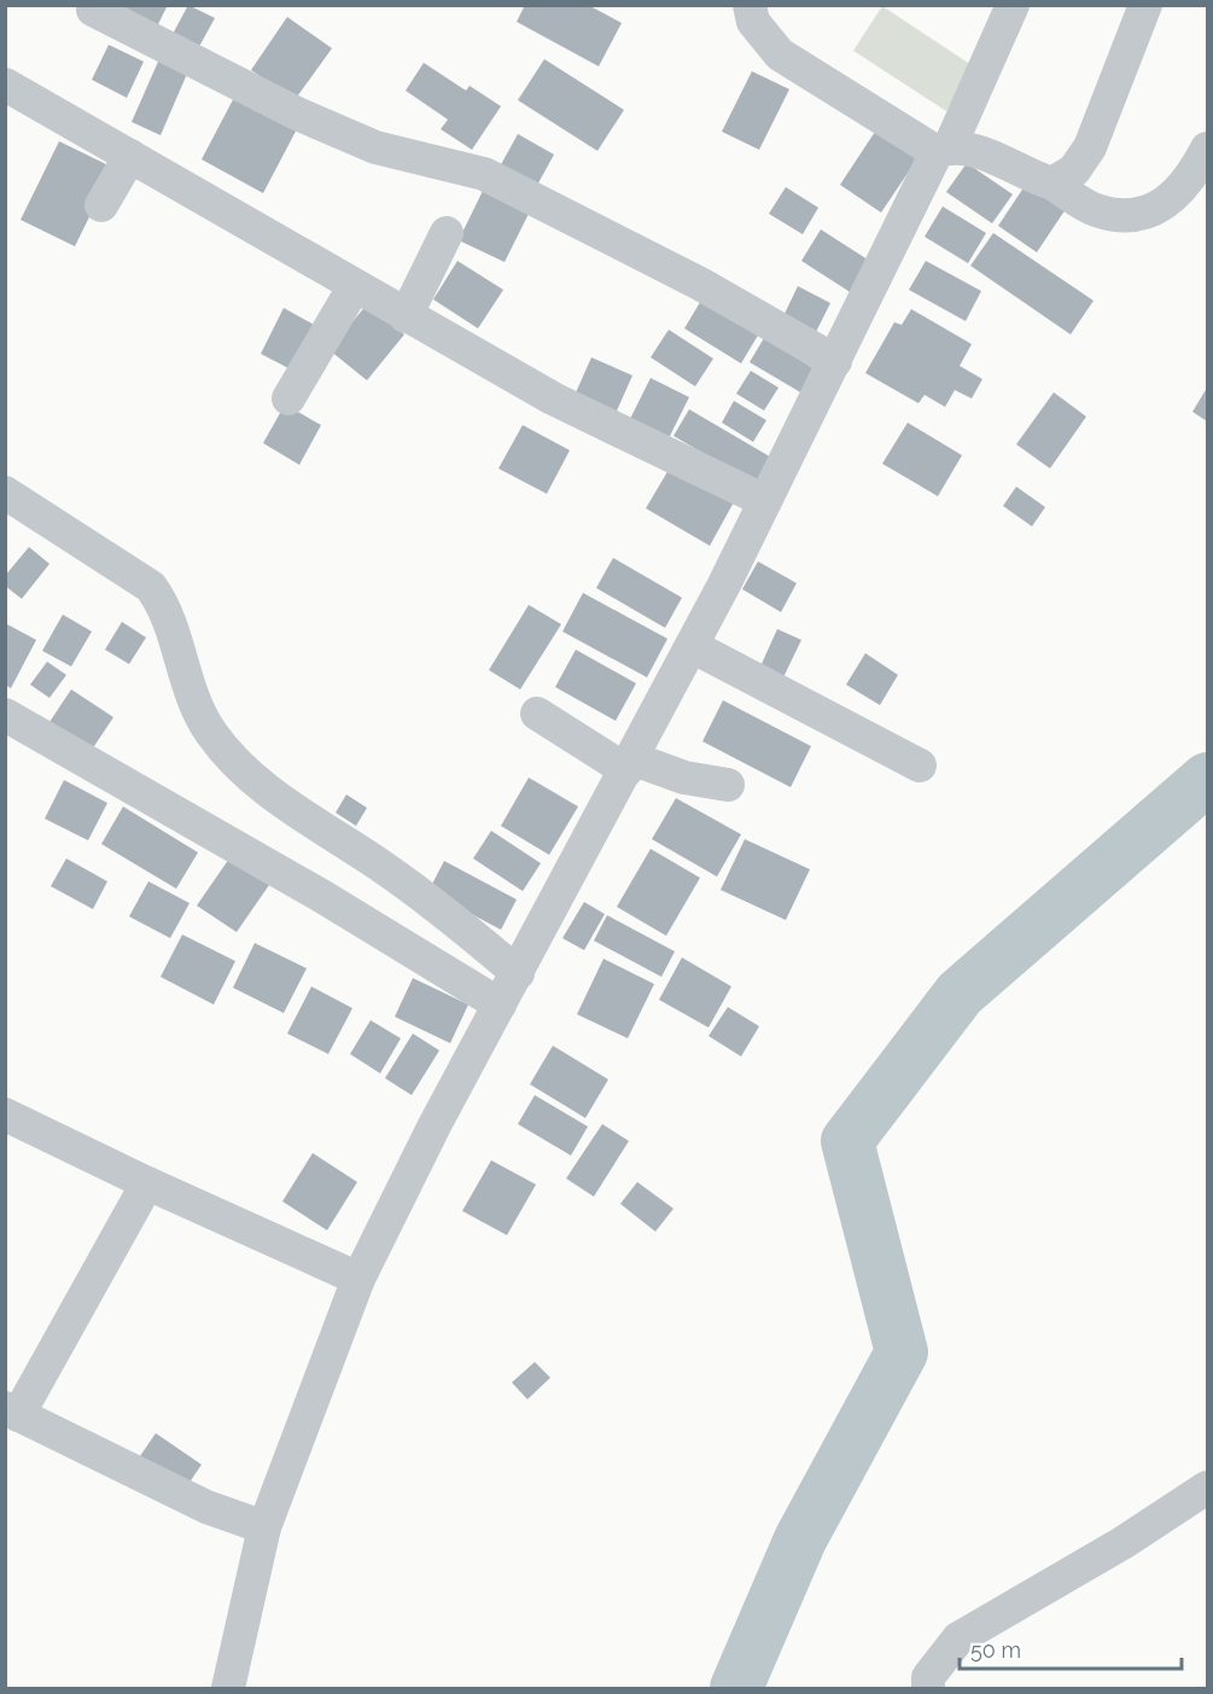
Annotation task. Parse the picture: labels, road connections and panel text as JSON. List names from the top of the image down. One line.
{"scale_bar":"50 m"}
